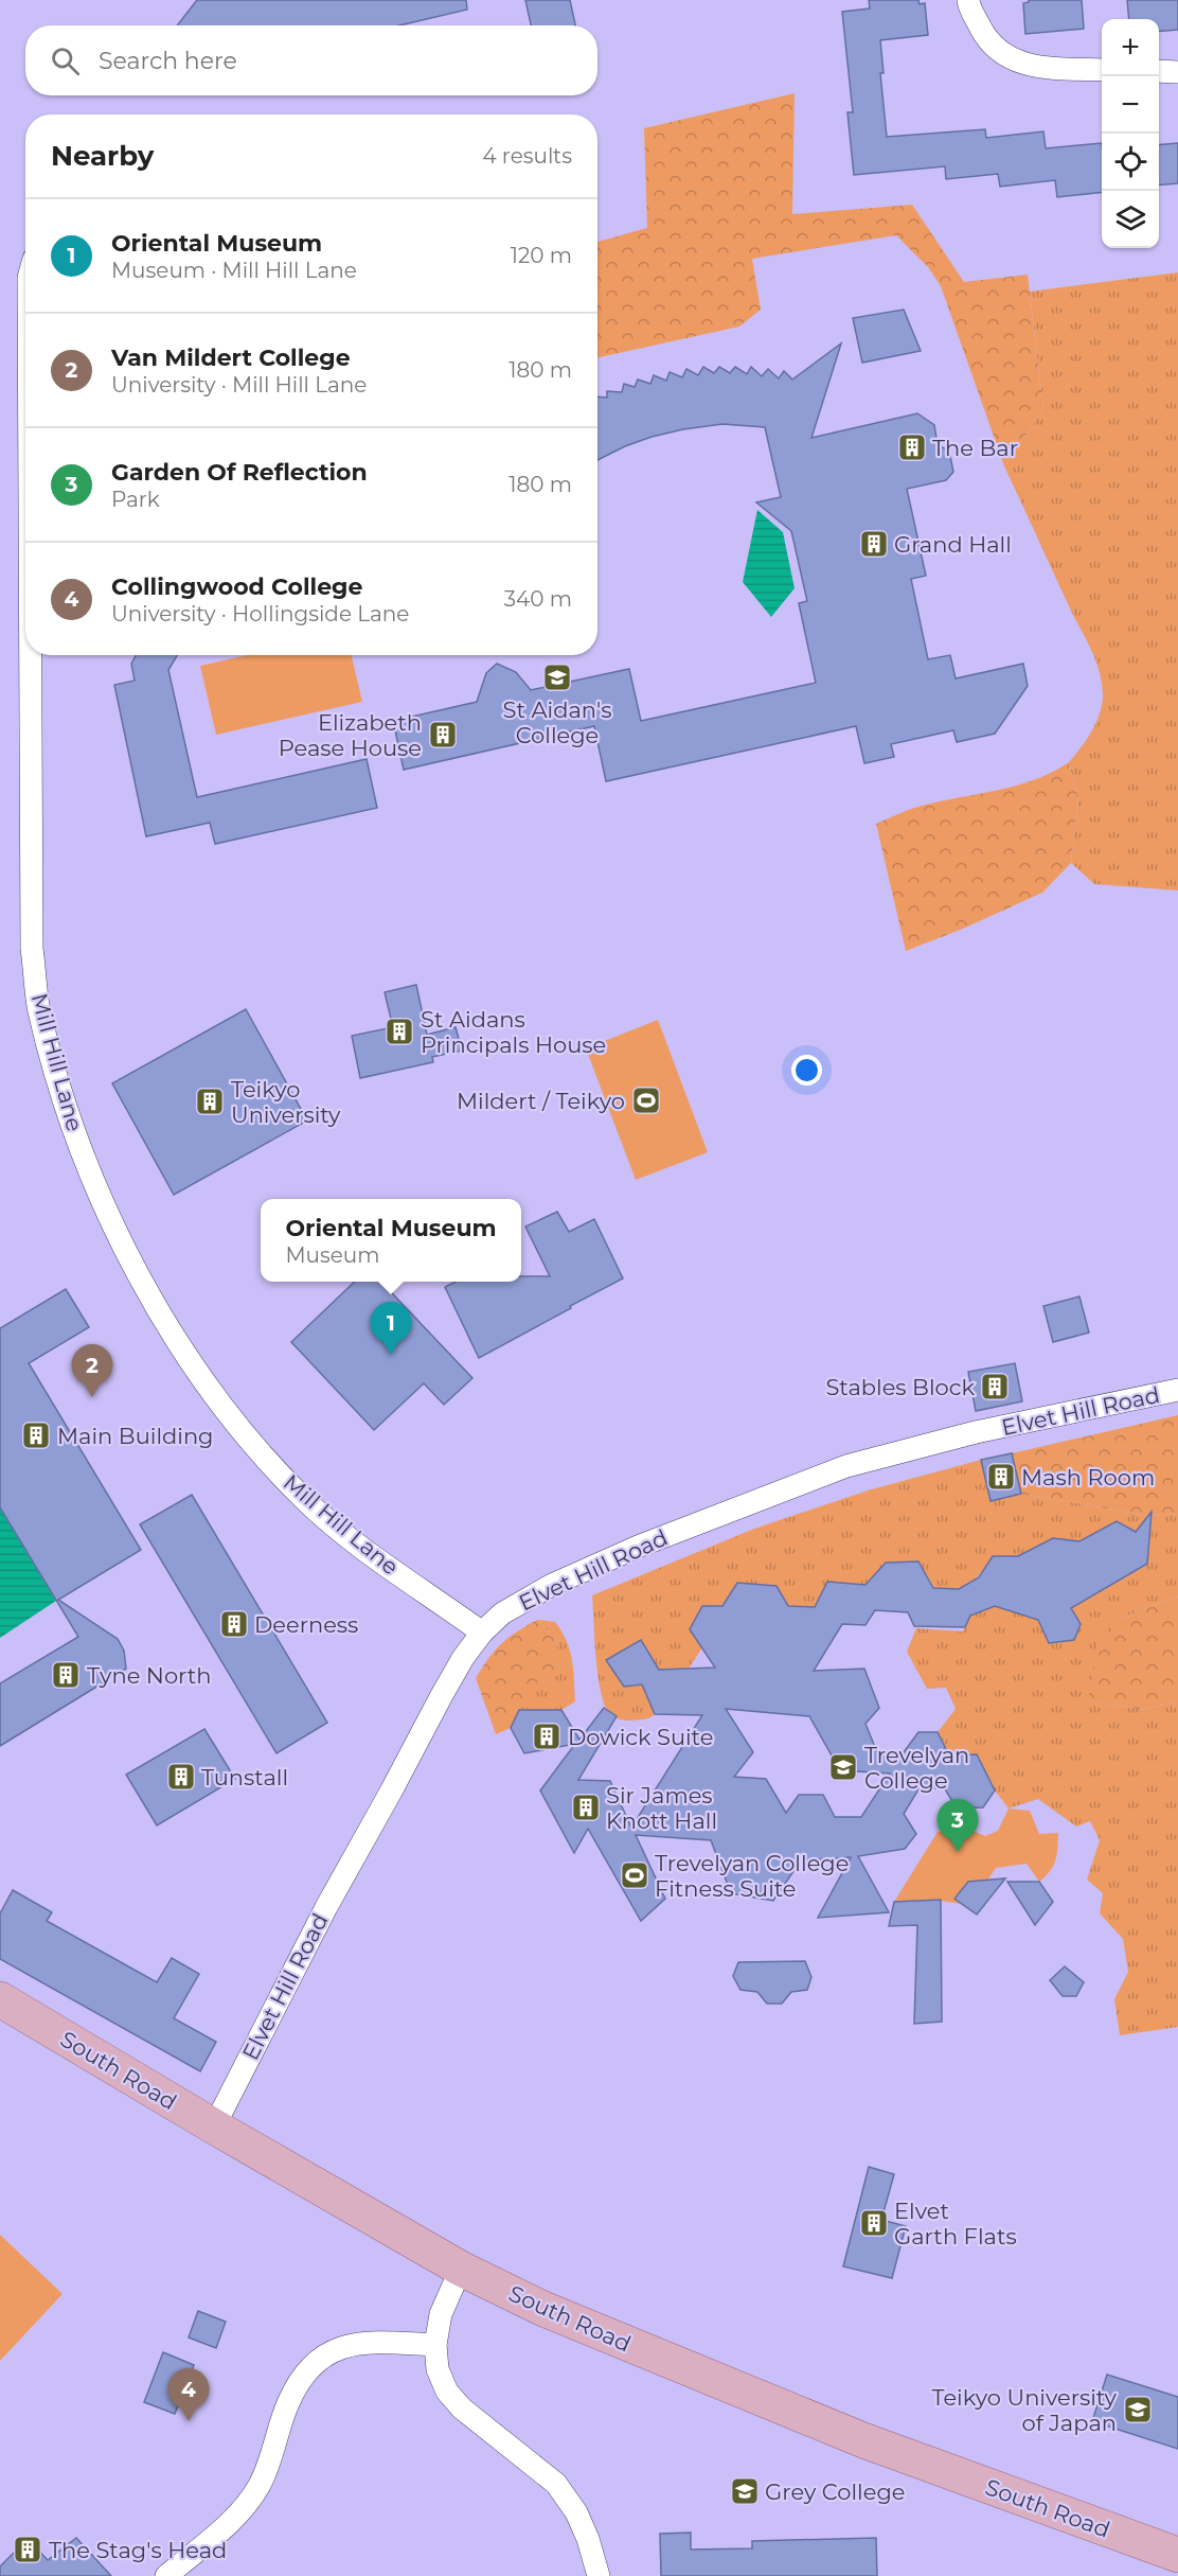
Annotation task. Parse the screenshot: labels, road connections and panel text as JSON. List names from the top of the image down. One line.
{"streets":{"main road":["South Road"],"street":["Mill Hill Lane","Elvet Hill Road"]},"crossings":[["Mill Hill Lane","Elvet Hill Road"],["Elvet Hill Road","South Road"]],"places":{"building":["The Bar","Grand Hall","Elizabeth Pease House","St Aidans Principals House","Teikyo University","Stables Block","Main Building","Mash Room","Deerness","Tyne North","Dowick Suite","Tunstall","Sir James Knott Hall","Elvet Garth Flats","The Stag's Head"],"school or university":["St Aidan's College","Trevelyan College","Teikyo University of Japan","Grey College"],"sports":["Mildert / Teikyo","Trevelyan College Fitness Suite"]},"page":{"map_buttons":["+","−"],"search":"Search here","heading":["Nearby","4 results"],"list":[{"mark":"1","name":"Oriental Museum","note":"Museum · Mill Hill Lane","value":"120 m"},{"mark":"2","name":"Van Mildert College","note":"University · Mill Hill Lane","value":"180 m"},{"mark":"3","name":"Garden Of Reflection","note":"Park","value":"180 m"},{"mark":"4","name":"Collingwood College","note":"University · Hollingside Lane","value":"340 m"}],"popup":["Oriental Museum","Museum"],"pins":["1","2","3","4"]}}
